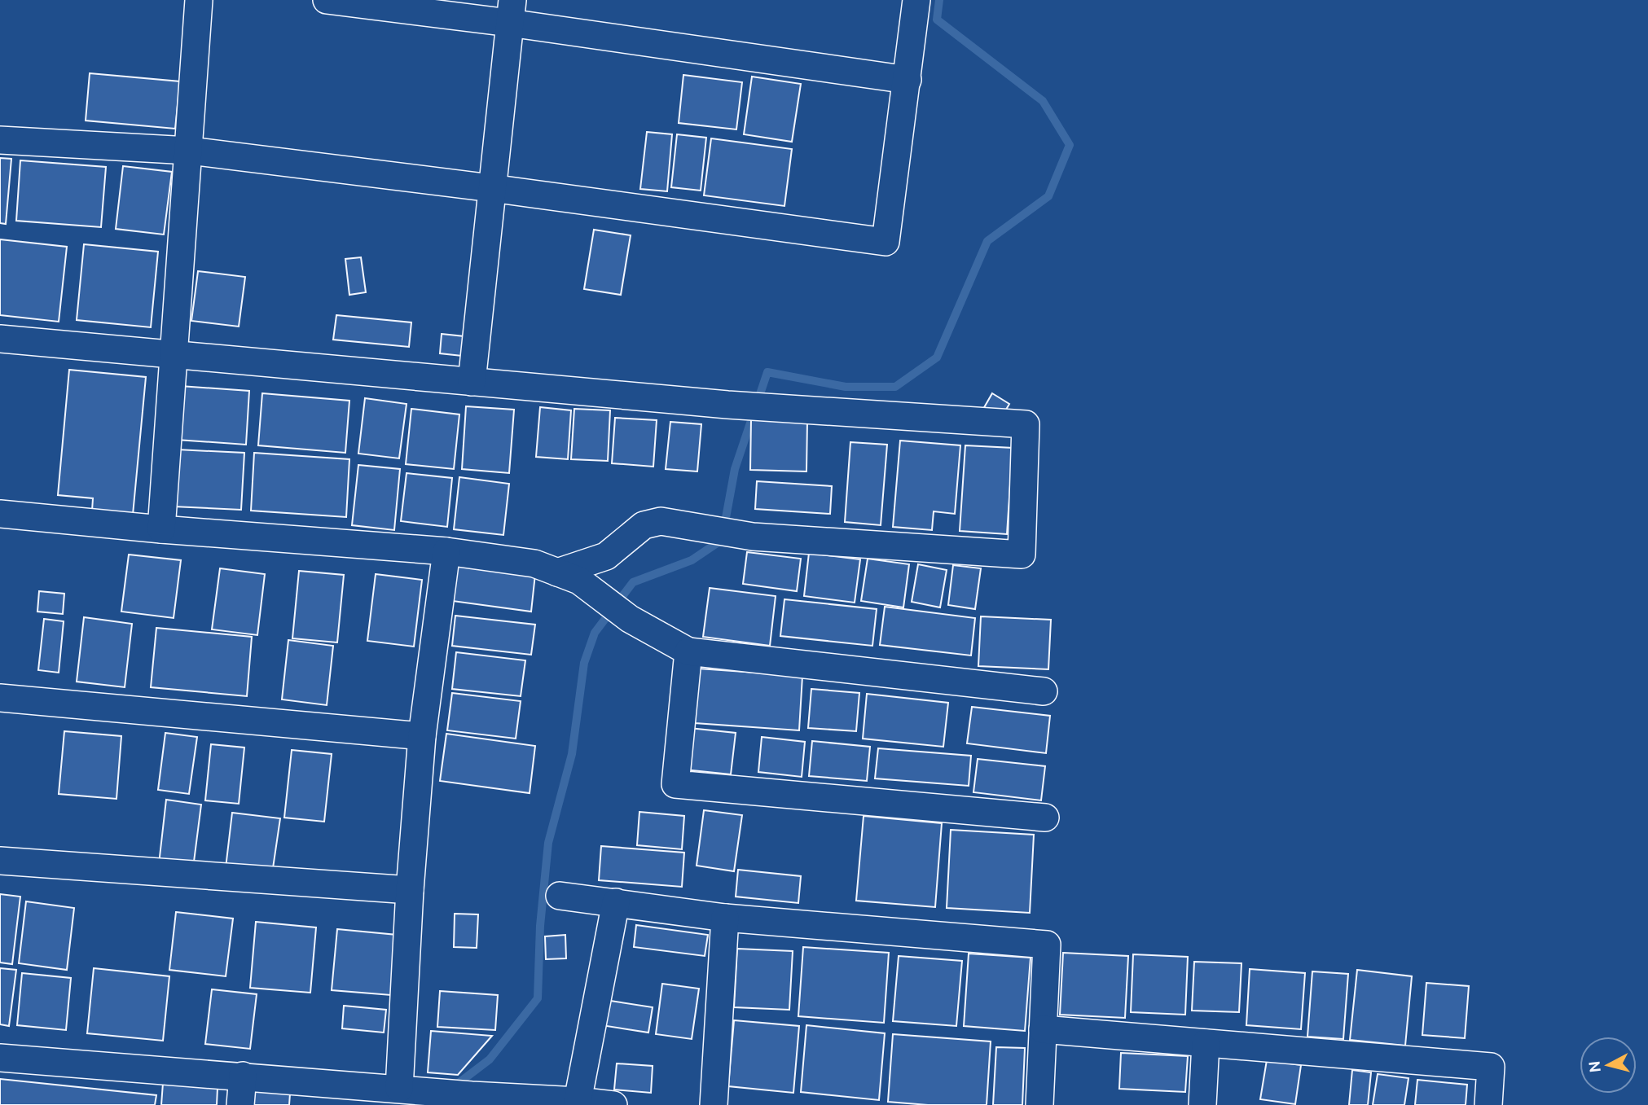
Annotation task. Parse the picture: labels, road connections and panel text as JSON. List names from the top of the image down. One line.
{"north":"left"}
